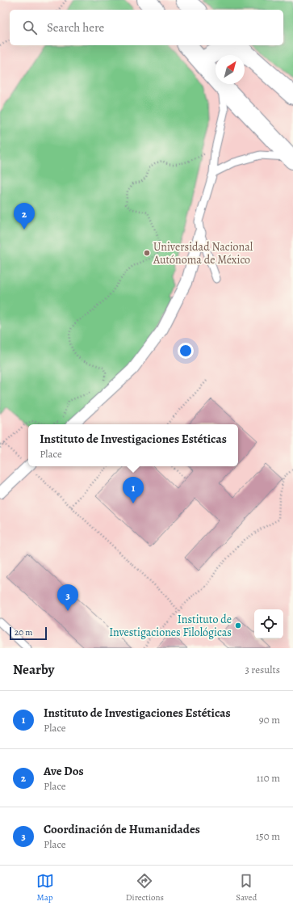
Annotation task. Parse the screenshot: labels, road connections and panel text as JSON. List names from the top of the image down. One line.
{"places":["Universidad Nacional Autónoma de México","Instituto de Investigaciones Filológicas"],"scale_bar":"20 m","north":"top right","page":{"search":"Search here","pins":["2","1","3"],"popup":["Instituto de Investigaciones Estéticas","Place"],"scale":"20 m","heading":["Nearby","3 results"],"list":[{"mark":"1","name":"Instituto de Investigaciones Estéticas","note":"Place","value":"90 m"},{"mark":"2","name":"Ave Dos","note":"Place","value":"110 m"},{"mark":"3","name":"Coordinación de Humanidades","note":"Place","value":"150 m"}],"nav":["Map","Directions","Saved"]}}
